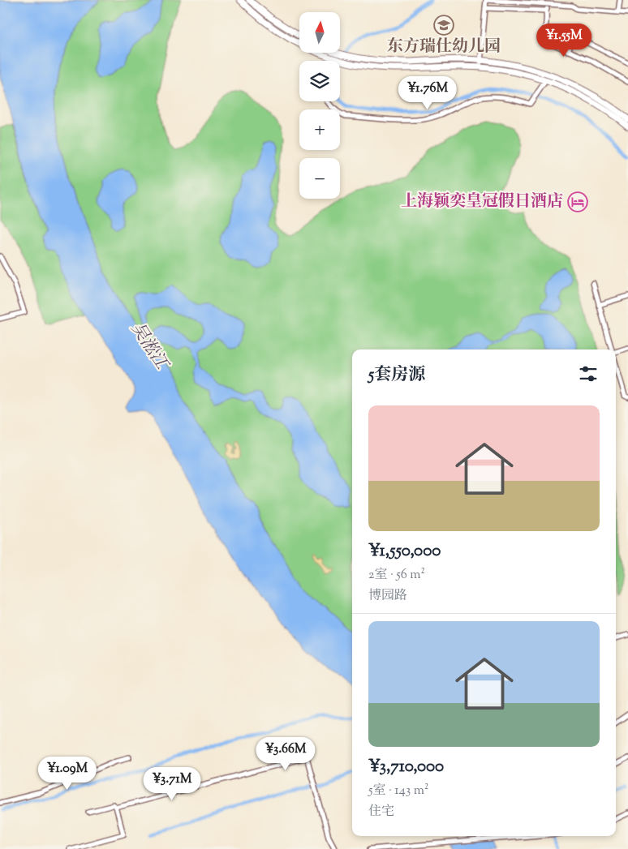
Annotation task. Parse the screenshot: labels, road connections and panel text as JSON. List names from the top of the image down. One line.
{"water":["吴淞江"],"places":{"school or university":["东方瑞仕幼儿园"],"hotel":["上海颖奕皇冠假日酒店"]},"north":"top","page":{"map_buttons":["+","−"],"price":["¥1.55M","¥1.76M","¥3.66M","¥1.09M","¥3.71M"],"heading":"5套房源","list":[{"name":"¥1,550,000","note":"2室 · 56 m² · 博园路"},{"name":"¥3,710,000","note":"5室 · 143 m² · 住宅"}]}}
